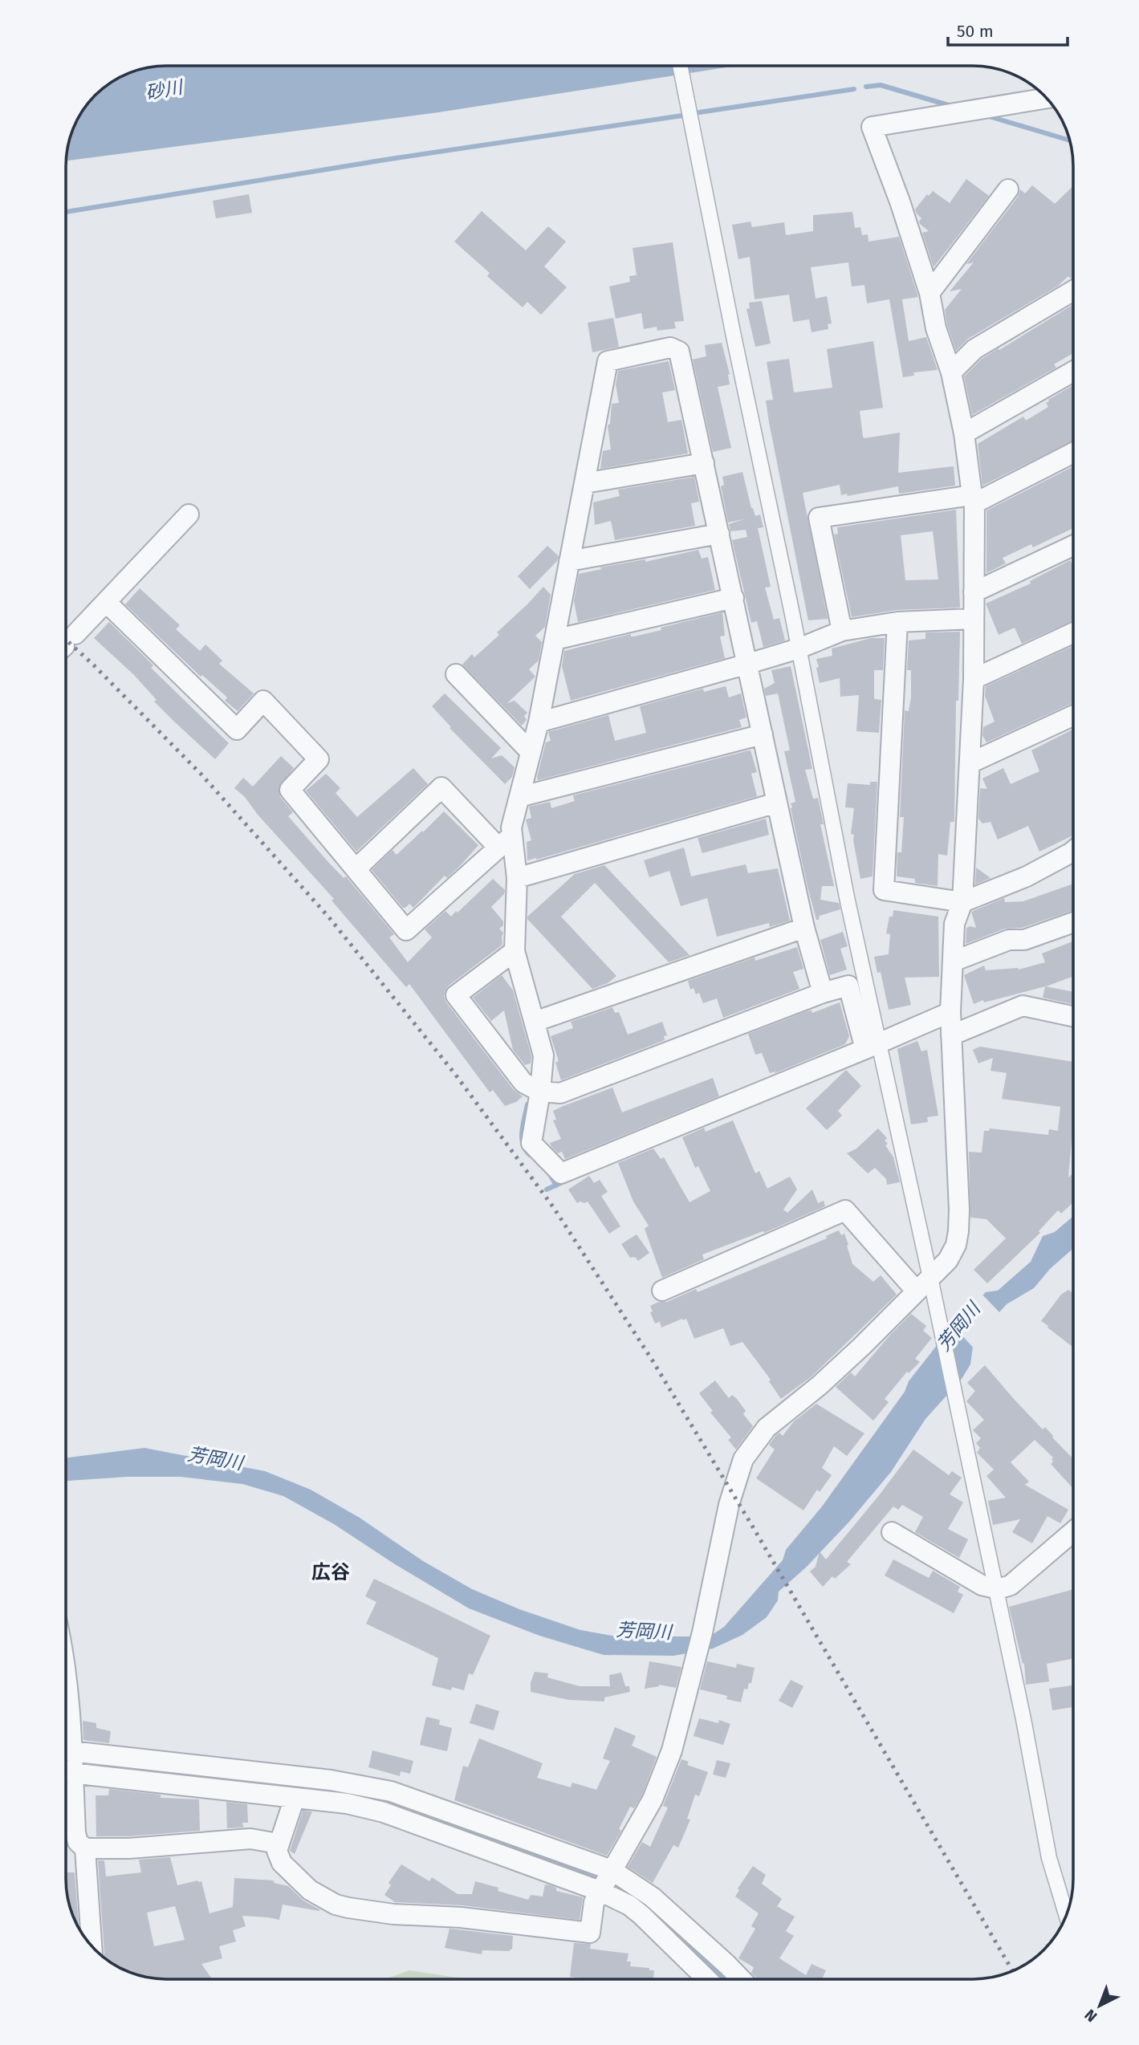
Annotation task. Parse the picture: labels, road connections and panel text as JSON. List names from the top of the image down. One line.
{"districts":["広谷"],"water":["砂川","芳岡川"],"scale_bar":"50 m","north":"bottom left"}
